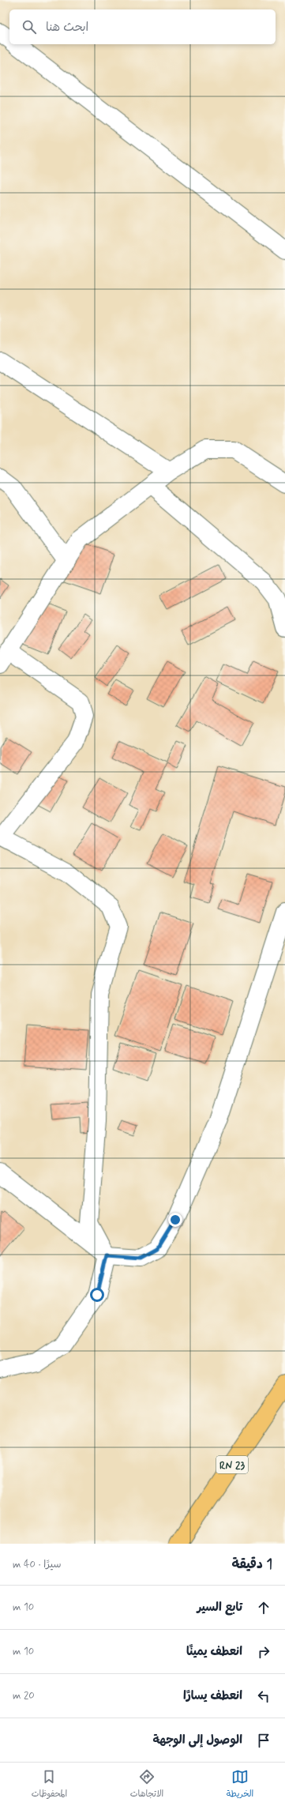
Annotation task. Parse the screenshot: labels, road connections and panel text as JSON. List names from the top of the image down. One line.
{"streets":{"main road":["RN 23"]},"page":{"search":"ابحث هنا","heading":["1 دقيقة","سيرًا · 40 m"],"list":[["تابع السير","10 m"],["انعطف يمينًا","10 m"],["انعطف يسارًا","20 m"],"الوصول إلى الوجهة"],"nav":["الخريطة","الاتجاهات","المحفوظات"]}}
